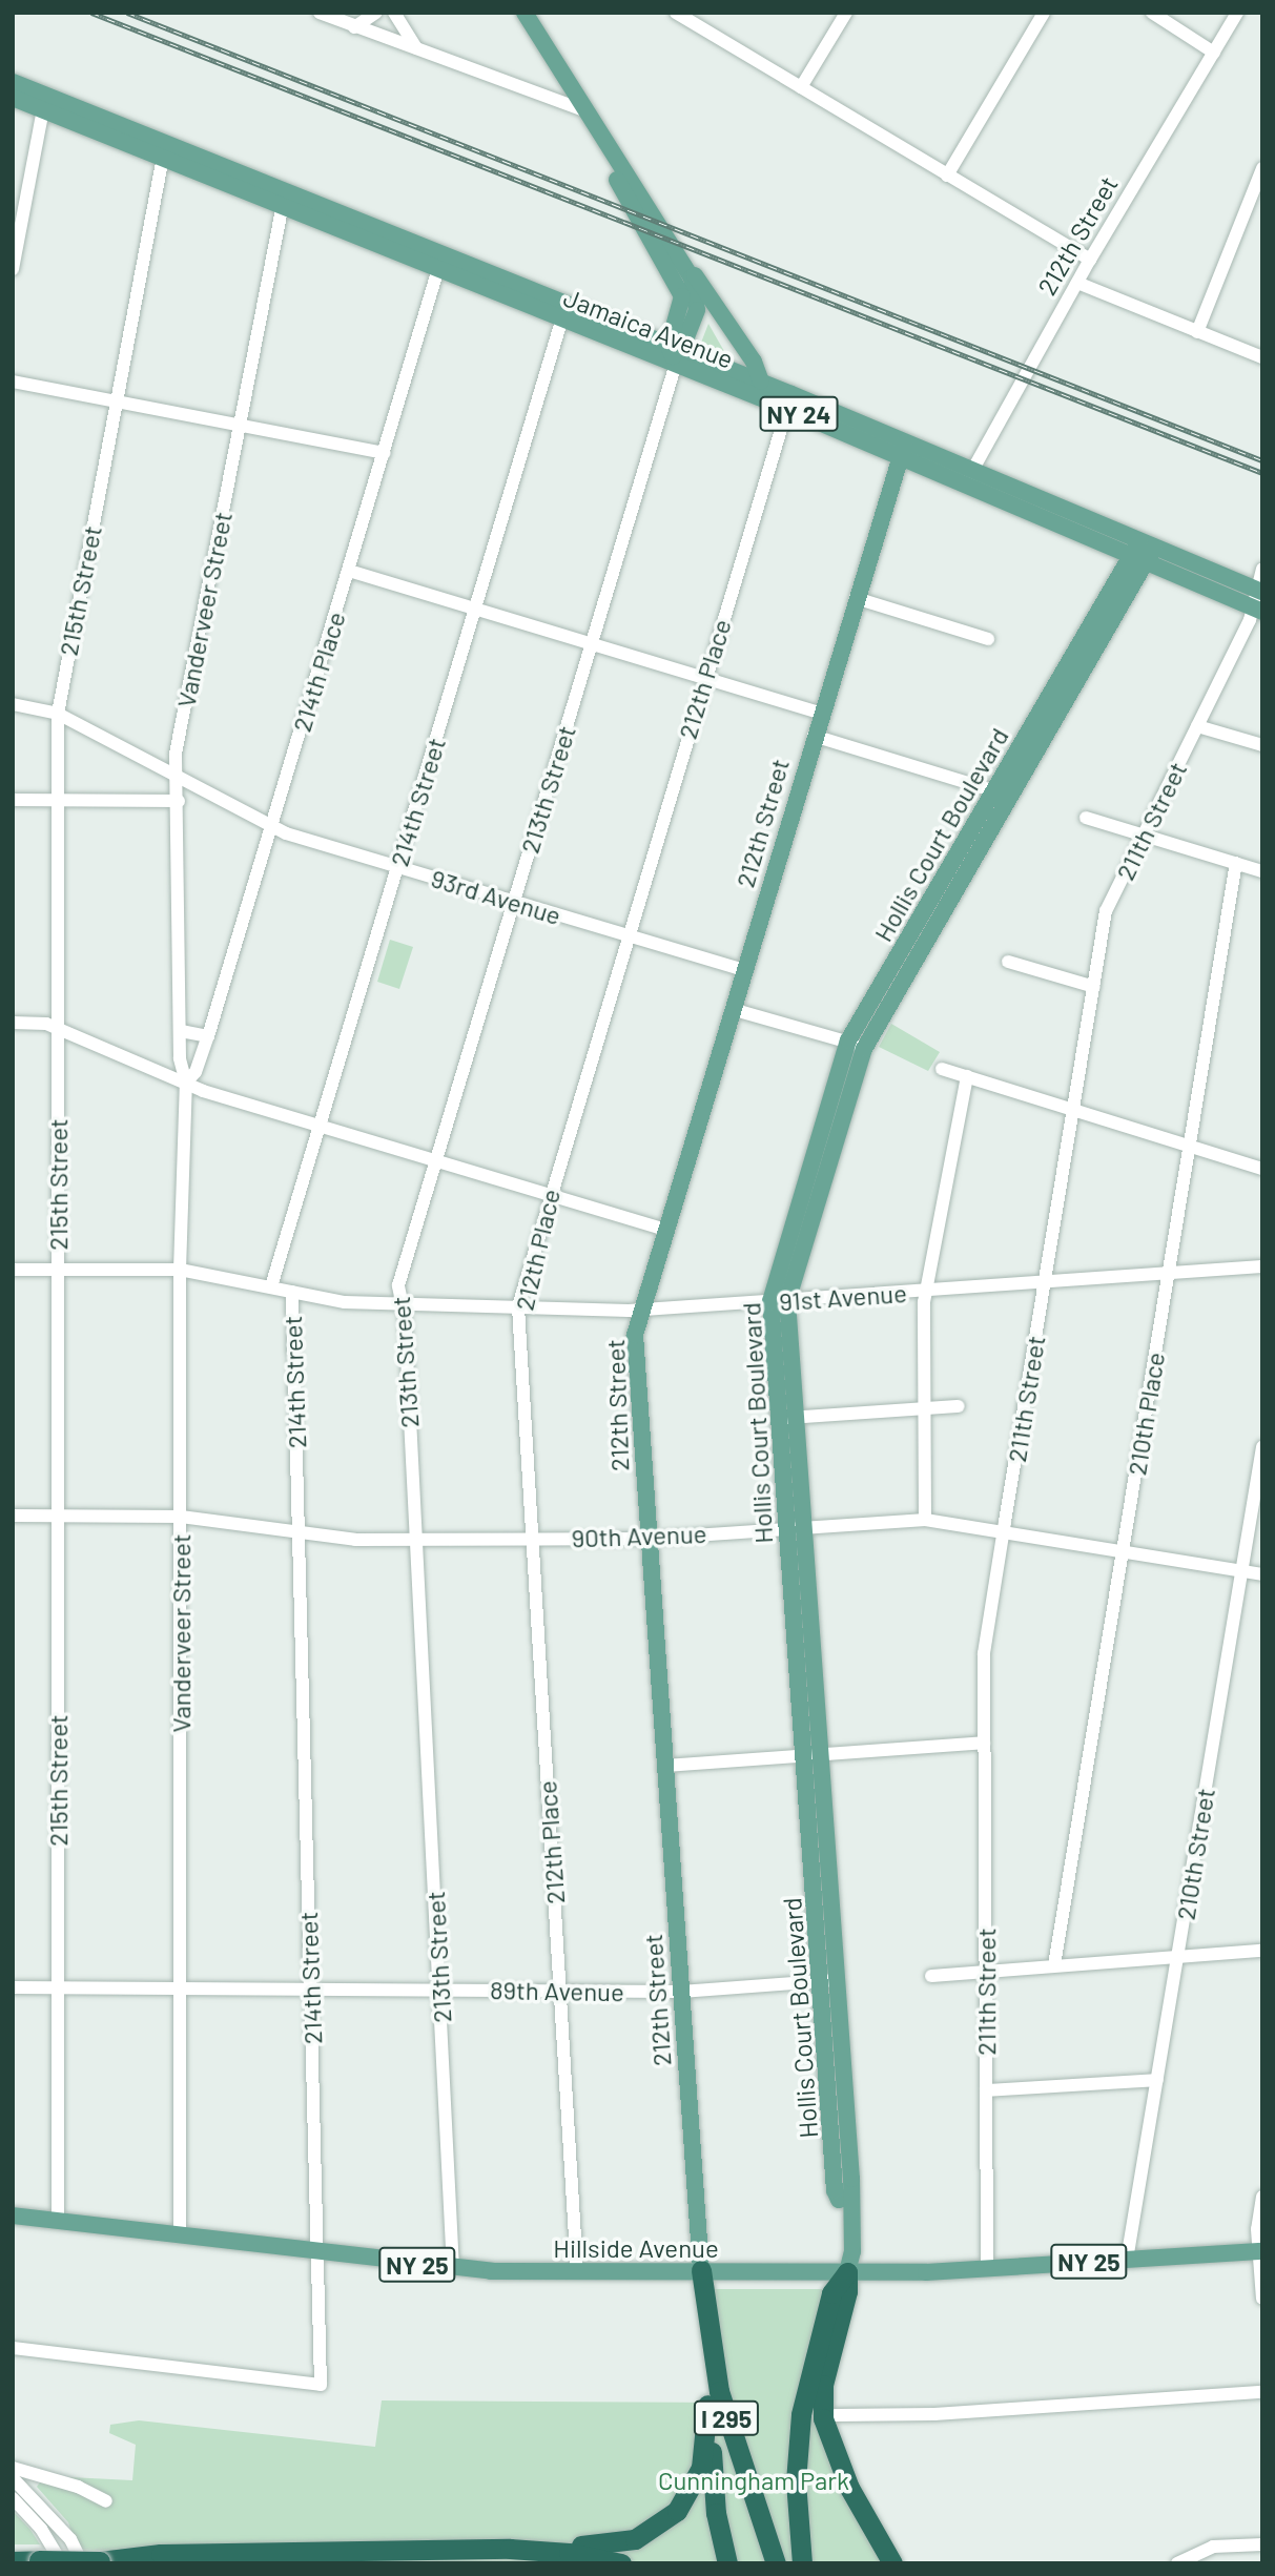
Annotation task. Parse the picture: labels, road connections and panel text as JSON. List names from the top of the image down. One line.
{"streets":{"highway":["I 295"],"main road":["212th Street","Jamaica Avenue","NY 24","Hollis Court Boulevard","Hillside Avenue","NY 25"],"street":["215th Street","Vanderveer Street","214th Place","212th Place","213th Street","214th Street","211th Street","93rd Avenue","91st Avenue","210th Place","90th Avenue","210th Street","89th Avenue"]},"crossings":[["212th Street","Jamaica Avenue"],["212th Street","93rd Avenue"],["212th Street","91st Avenue"],["212th Street","90th Avenue"],["212th Street","89th Avenue"],["212th Street","Hillside Avenue"],["212th Street","I 295"],["Jamaica Avenue","NY 24"],["Jamaica Avenue","215th Street"],["Jamaica Avenue","Vanderveer Street"],["Jamaica Avenue","214th Place"],["Jamaica Avenue","212th Place"],["Jamaica Avenue","213th Street"],["Jamaica Avenue","214th Street"],["Jamaica Avenue","211th Street"],["Jamaica Avenue","Hollis Court Boulevard"],["NY 24","213th Street"],["215th Street","93rd Avenue"],["215th Street","90th Avenue"],["215th Street","89th Avenue"],["215th Street","Hillside Avenue"],["Vanderveer Street","214th Place"],["Vanderveer Street","93rd Avenue"],["Vanderveer Street","90th Avenue"],["Vanderveer Street","89th Avenue"],["Vanderveer Street","Hillside Avenue"],["214th Place","93rd Avenue"],["212th Place","93rd Avenue"],["212th Place","91st Avenue"],["212th Place","90th Avenue"],["212th Place","89th Avenue"],["212th Place","Hillside Avenue"],["213th Street","93rd Avenue"],["213th Street","91st Avenue"],["213th Street","90th Avenue"],["213th Street","89th Avenue"],["213th Street","Hillside Avenue"],["214th Street","93rd Avenue"],["214th Street","91st Avenue"],["214th Street","90th Avenue"],["214th Street","89th Avenue"],["214th Street","Hillside Avenue"],["211th Street","91st Avenue"],["211th Street","90th Avenue"],["211th Street","Hillside Avenue"],["Hollis Court Boulevard","91st Avenue"],["Hollis Court Boulevard","90th Avenue"],["Hollis Court Boulevard","89th Avenue"],["Hollis Court Boulevard","Hillside Avenue"],["Hollis Court Boulevard","I 295"],["91st Avenue","210th Place"],["210th Place","90th Avenue"],["90th Avenue","210th Street"],["210th Street","Hillside Avenue"],["Hillside Avenue","I 295"]],"parks":["Cunningham Park"]}
